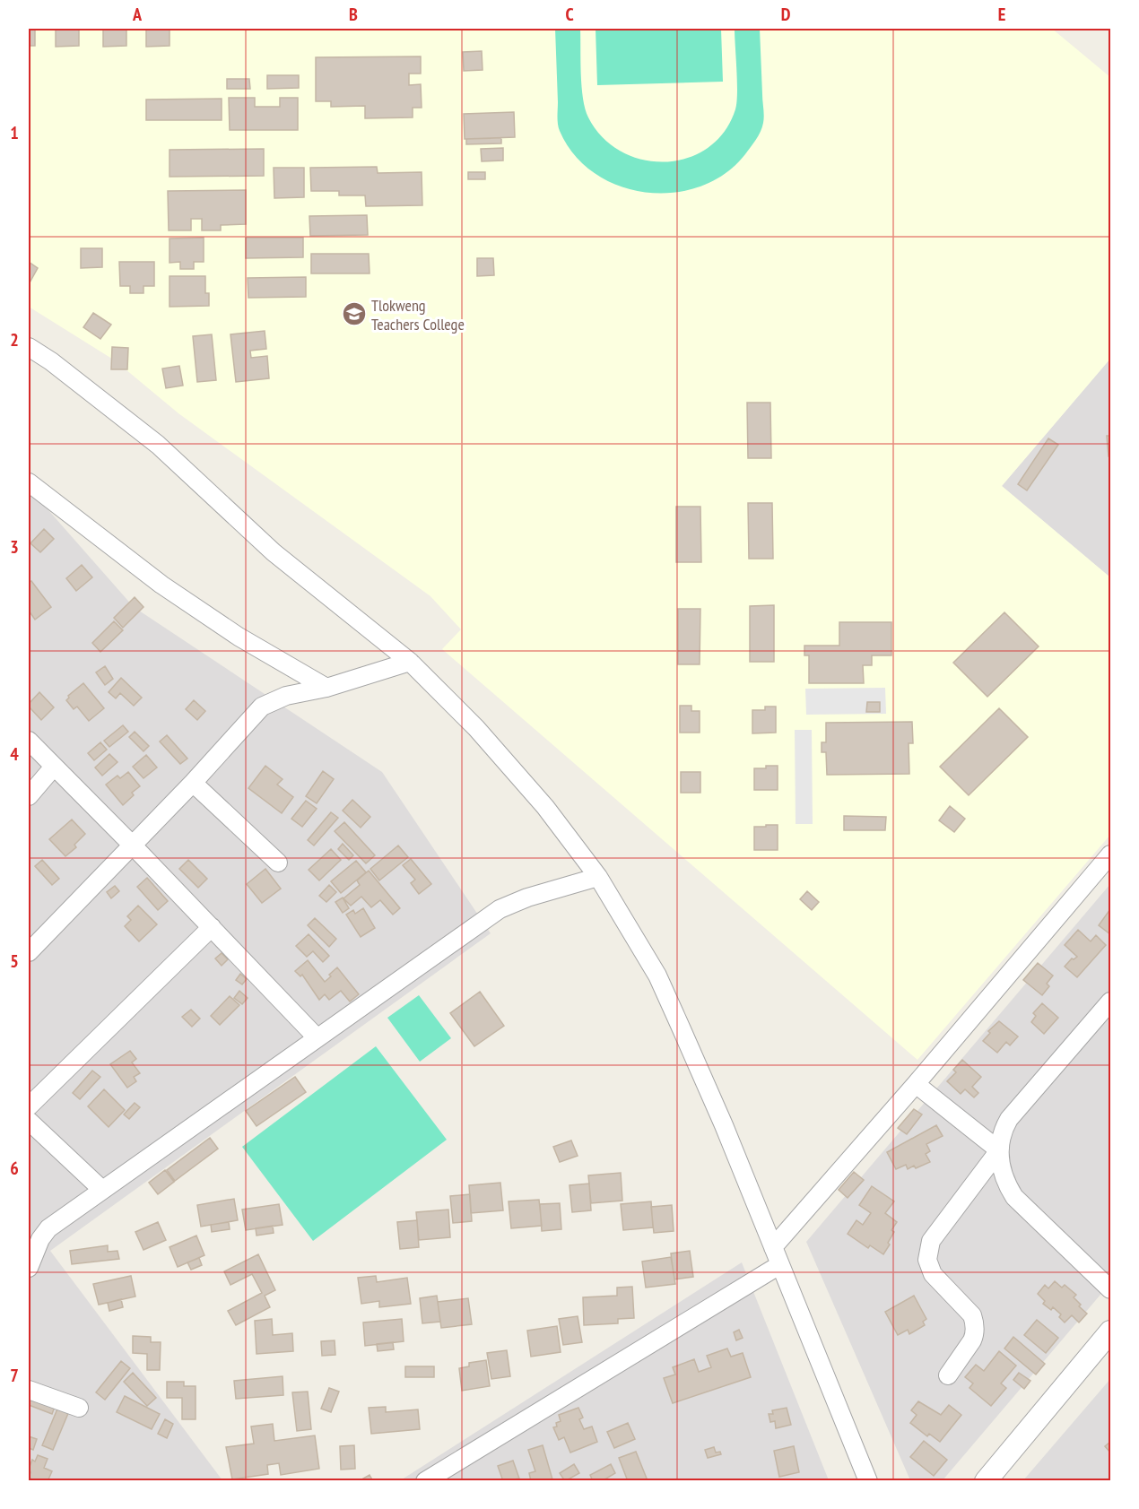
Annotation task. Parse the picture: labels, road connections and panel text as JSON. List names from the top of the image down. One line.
{"places":{"school or university":["Tlokweng Teachers College"]},"grid":{"columns":["A","B","C","D","E"],"rows":["1","2","3","4","5","6","7"]}}
